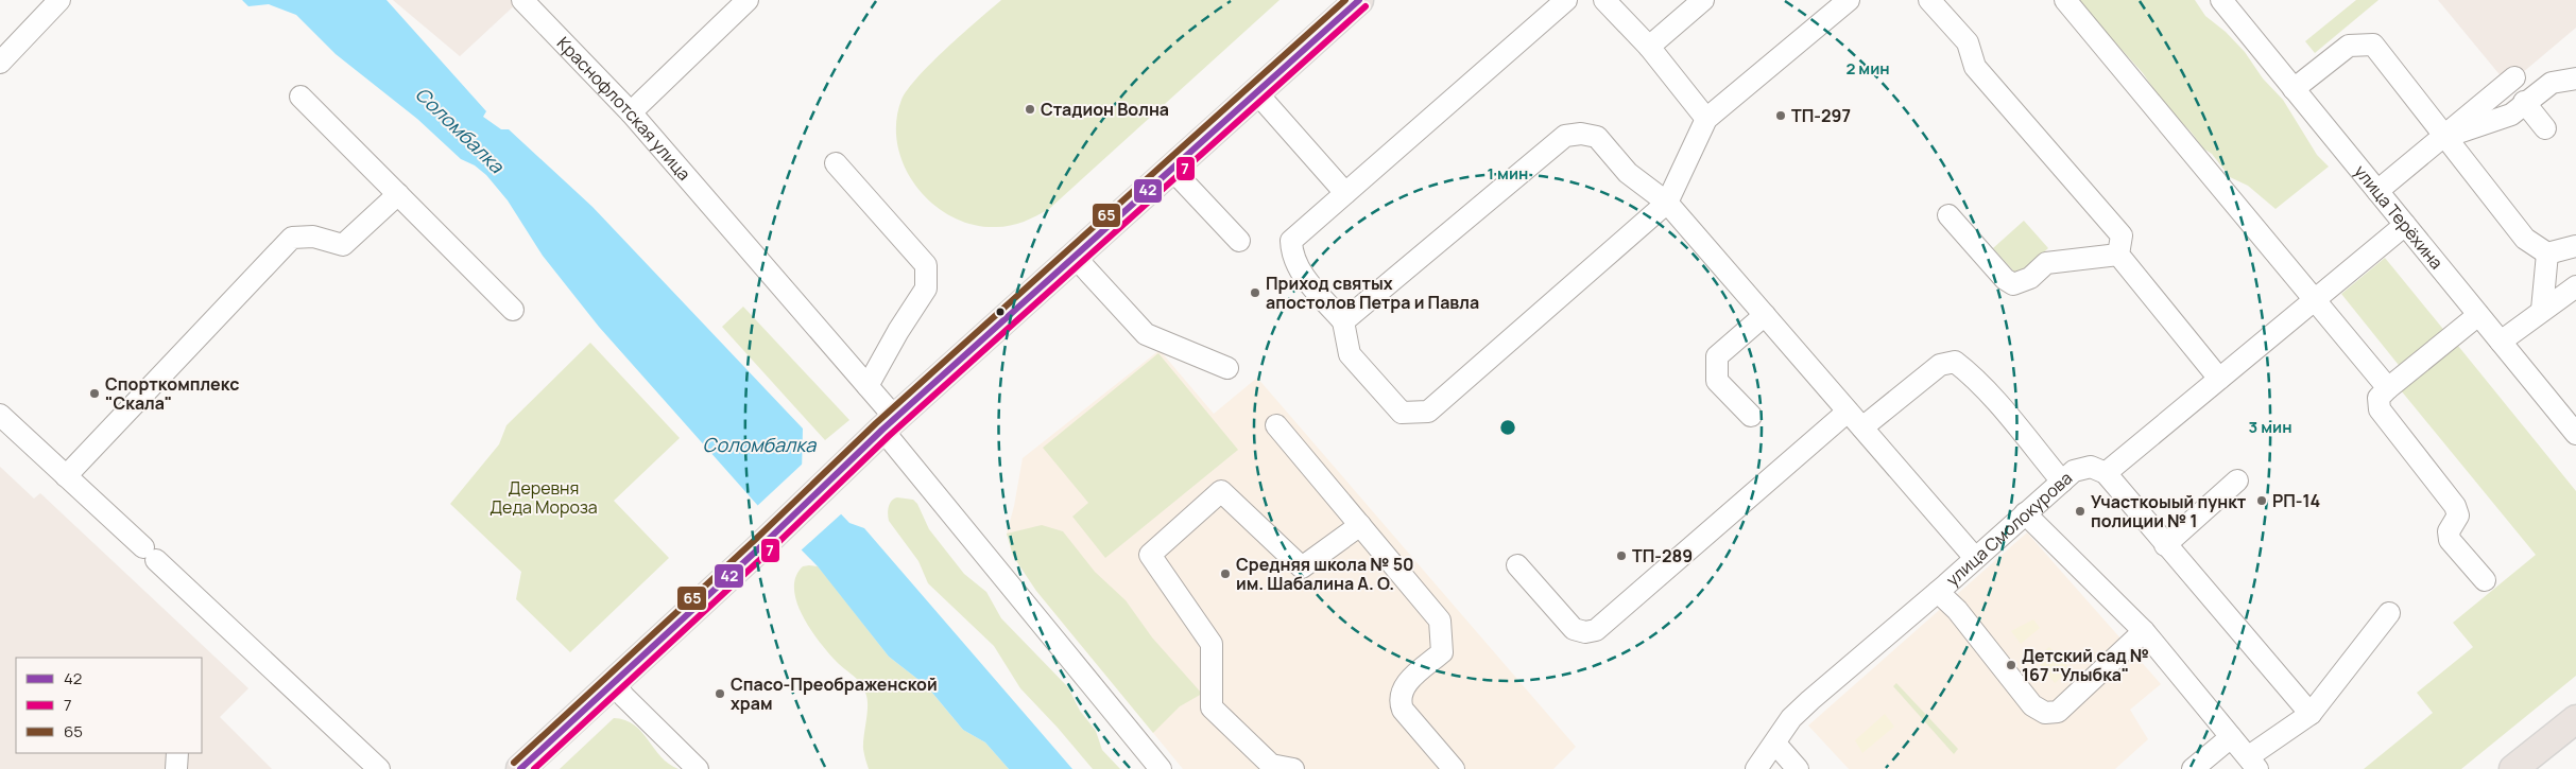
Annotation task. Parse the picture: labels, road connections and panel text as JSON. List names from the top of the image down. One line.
{"streets":{"street":["Краснофлотская улица","улица Терёхина","улица Смолокурова"]},"water":["Соломбалка"],"parks":["Деревня Деда Мороза"],"places":["Стадион Волна","ТП-297","Приход святых апостолов Петра и Павла","Спорткомплекс \"Скала\"","РП-14","Участкоыый пункт полиции № 1","ТП-289","Средняя школа № 50 им. Шабалина А. О.","Детский сад № 167 \"Улыбка\"","Спасо-Преображенской храм"],"lines":["transit line 42","transit line 65","transit line 7"],"legend":["42","7","65"],"rings":["2 мин","1 мин","3 мин"]}
